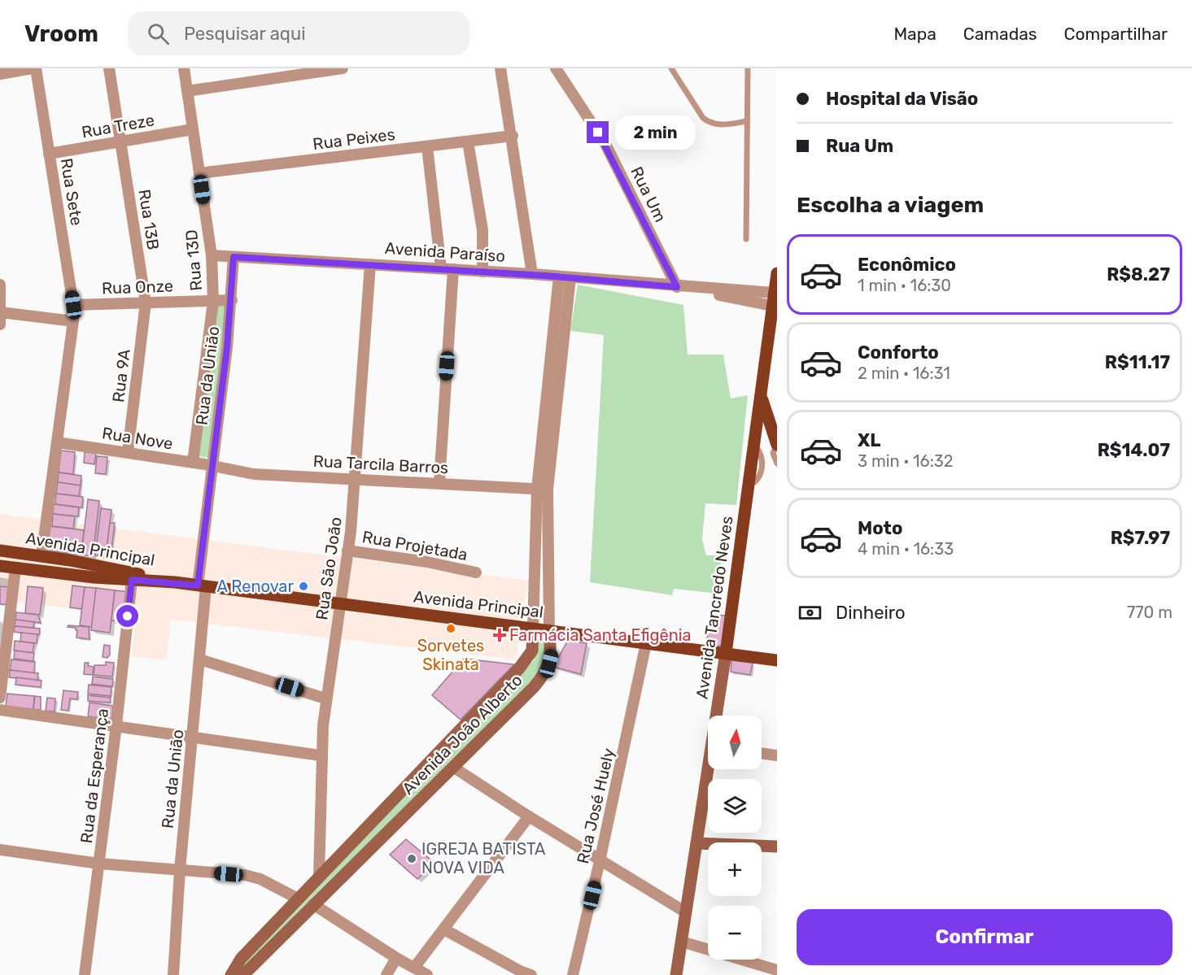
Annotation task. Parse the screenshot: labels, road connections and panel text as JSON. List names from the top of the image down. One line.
{"streets":{"main road":["Avenida Principal","Avenida Tancredo Neves"],"street":["Rua Treze","Rua Peixes","Rua Sete","Rua Um","Rua 13B","Avenida Paraíso","Rua 13D","Rua Onze","Rua 9A","Rua da União","Rua Nove","Rua Tarcila Barros","Rua Projetada","Rua São João","Avenida João Alberto","Rua da Esperança","Rua José Huely"]},"crossings":[["Rua Treze","Rua Sete"],["Rua Treze","Rua 13B"],["Rua Treze","Rua 13D"],["Rua Peixes","Rua 13D"],["Rua Sete","Rua Onze"],["Rua Sete","Rua Nove"],["Rua Sete","Avenida Principal"],["Rua Um","Avenida Paraíso"],["Rua 13B","Rua Onze"],["Rua 13B","Rua 9A"],["Avenida Paraíso","Rua 13D"],["Avenida Paraíso","Rua da União"],["Avenida Paraíso","Rua São João"],["Avenida Paraíso","Avenida Tancredo Neves"],["Avenida Paraíso","Avenida João Alberto"],["Rua 13D","Rua Onze"],["Rua 13D","Rua Nove"],["Rua Onze","Rua 9A"],["Rua Onze","Rua da União"],["Rua 9A","Rua Nove"],["Rua da União","Rua Nove"],["Rua da União","Rua Tarcila Barros"],["Rua da União","Avenida Principal"],["Rua Nove","Rua Tarcila Barros"],["Rua Tarcila Barros","Rua São João"],["Rua Tarcila Barros","Avenida João Alberto"],["Rua Projetada","Rua São João"],["Avenida Principal","Rua São João"],["Avenida Principal","Avenida Tancredo Neves"],["Avenida Principal","Avenida João Alberto"],["Avenida Principal","Rua da Esperança"],["Avenida Principal","Rua José Huely"],["Rua São João","Avenida João Alberto"]],"places":{"other":["A Renovar","Sorvetes Skinata","IGREJA BATISTA NOVA VIDA"],"health":["Farmácia Santa Efigênia"]},"north":"top","page":{"header":"Vroom","search":"Pesquisar aqui","nav":["Mapa","Camadas","Compartilhar"],"banner":["Hospital da Visão","Rua Um"],"bubble":"2 min","heading":"Escolha a viagem","list":[{"name":"Econômico","note":"1 min · 16:30","value":"R$8.27"},{"name":"Conforto","note":"2 min · 16:31","value":"R$11.17"},{"name":"XL","note":"3 min · 16:32","value":"R$14.07"},{"name":"Moto","note":"4 min · 16:33","value":"R$7.97"}],"pay":["Dinheiro","770 m"],"map_buttons":["+","−"],"buttons":"Confirmar"}}
